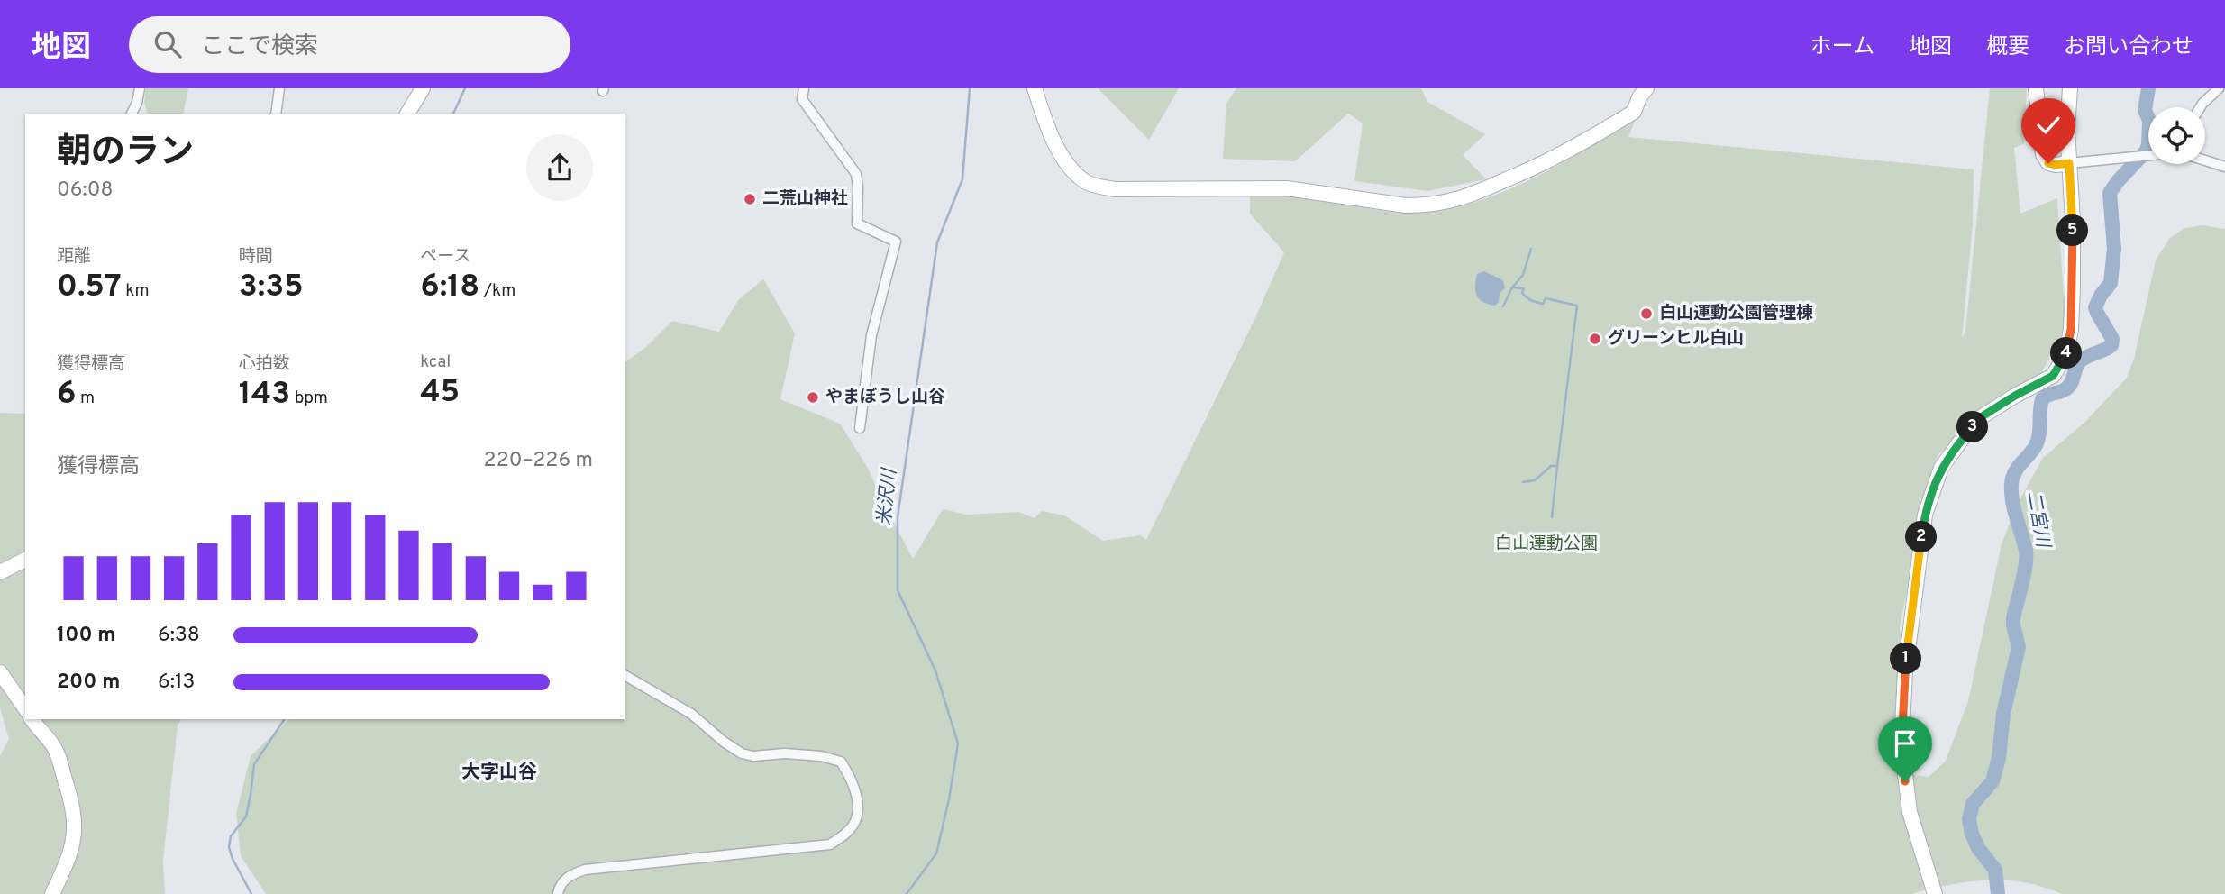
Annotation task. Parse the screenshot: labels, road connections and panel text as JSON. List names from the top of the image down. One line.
{"districts":["大字山谷"],"water":["米沢川","二宮川"],"parks":["白山運動公園"],"places":["二荒山神社","白山運動公園管理棟","グリーンヒル白山","やまぼうし山谷"],"page":{"header":"地図","search":"ここで検索","nav":["ホーム","地図","概要","お問い合わせ"],"heading":["朝のラン","06:08"],"pins":["5","4","3","2","1"],"stats":[["距離","0.57 km"],["時間","3:35"],["ペース","6:18 /km"],["獲得標高","6 m"],["心拍数","143 bpm"],["kcal","45"]],"chart":["獲得標高","220–226 m"],"list":[{"name":"100 m","note":"6:38"},{"name":"200 m","note":"6:13"}]}}
